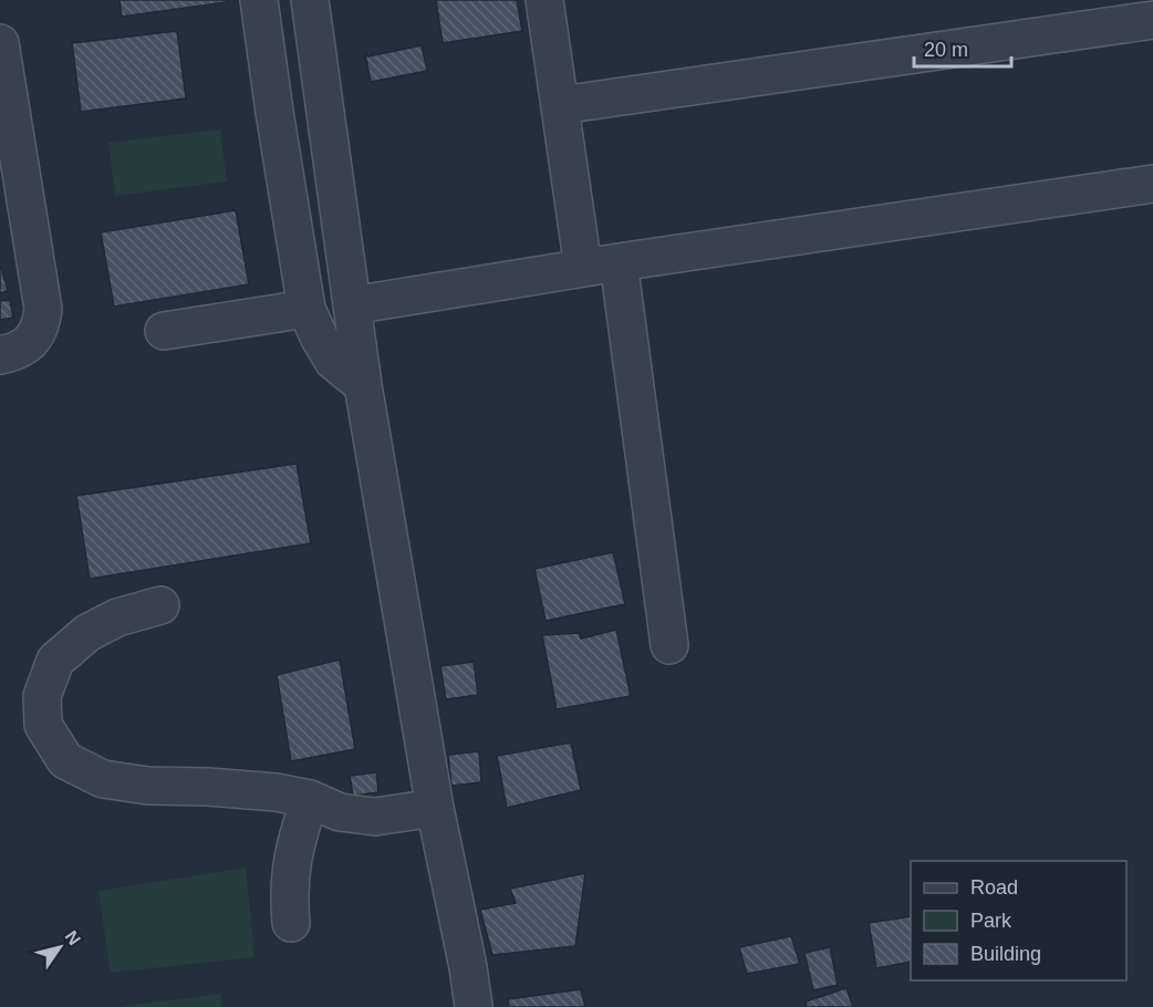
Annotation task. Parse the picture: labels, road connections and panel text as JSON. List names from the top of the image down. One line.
{"legend":["Road","Park","Building"],"scale_bar":"20 m","north":"top right"}
